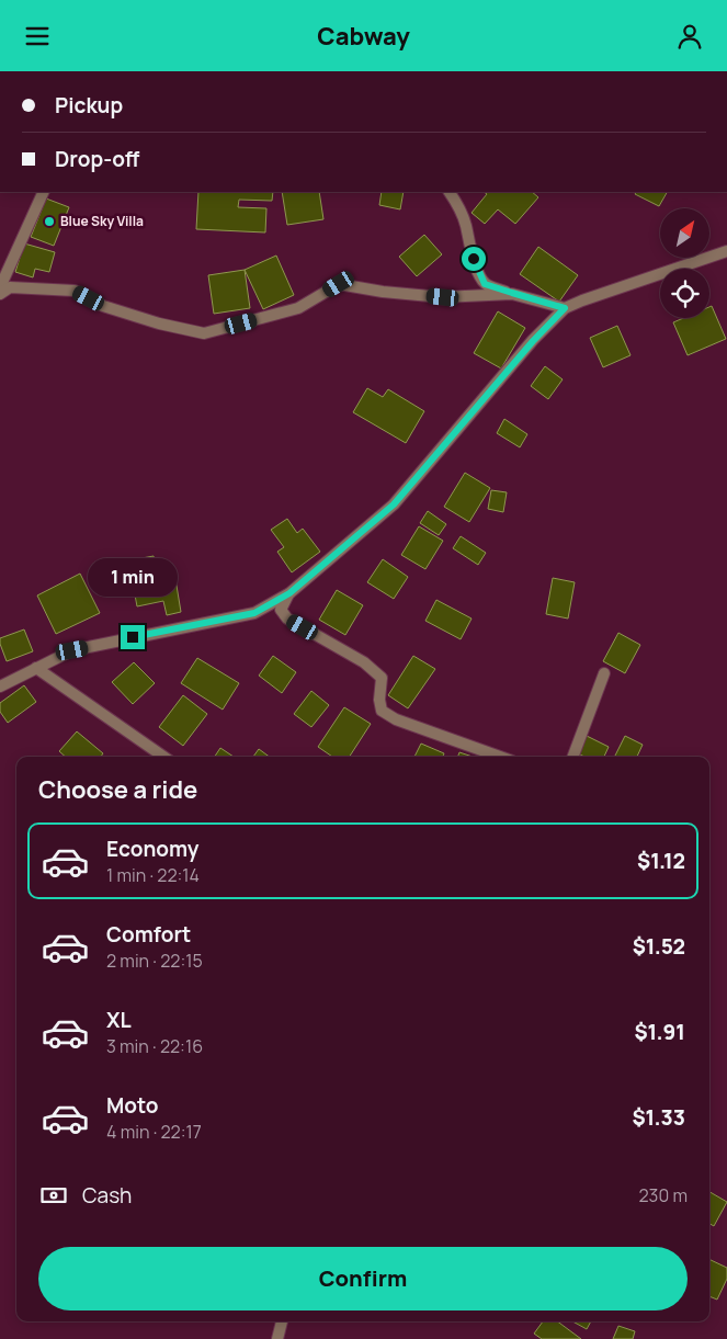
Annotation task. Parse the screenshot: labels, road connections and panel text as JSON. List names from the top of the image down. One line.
{"places":["Blue Sky Villa"],"north":"top right","page":{"header":"Cabway","banner":["Pickup","Drop-off"],"bubble":"1 min","heading":"Choose a ride","list":[{"name":"Economy","note":"1 min · 22:14","value":"$1.12"},{"name":"Comfort","note":"2 min · 22:15","value":"$1.52"},{"name":"XL","note":"3 min · 22:16","value":"$1.91"},{"name":"Moto","note":"4 min · 22:17","value":"$1.33"}],"pay":["Cash","230 m"],"buttons":"Confirm"}}
